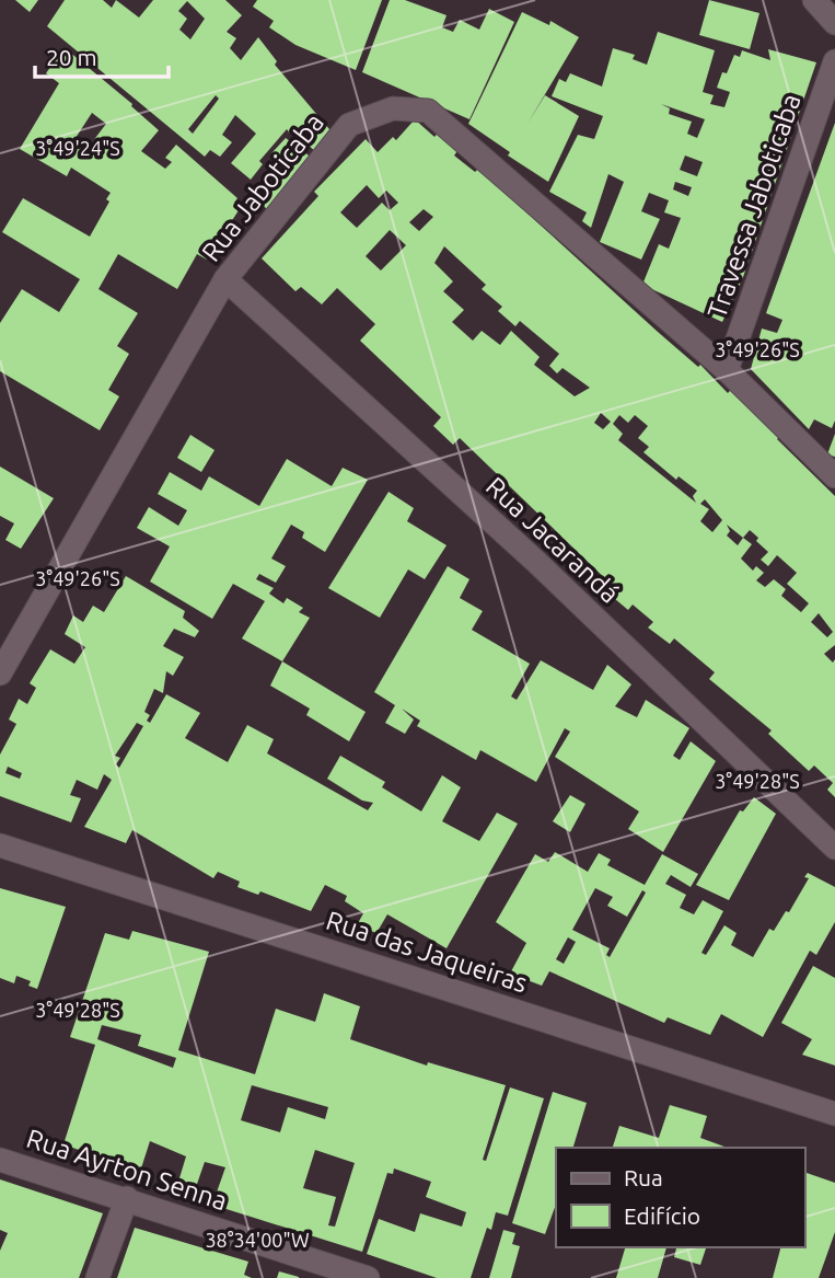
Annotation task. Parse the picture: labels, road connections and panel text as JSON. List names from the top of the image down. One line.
{"streets":{"street":["Rua Jaboticaba","Travessa Jaboticaba","Rua Jacarandá","Rua das Jaqueiras","Rua Ayrton Senna"]},"crossings":[["Rua Jaboticaba","Travessa Jaboticaba"],["Rua Jaboticaba","Rua Jacarandá"]],"legend":["Rua","Edifício"],"scale_bar":"20 m","coordinates":["3°49'24\"S","3°49'26\"S","3°49'28\"S","38°34'00\"W"]}
